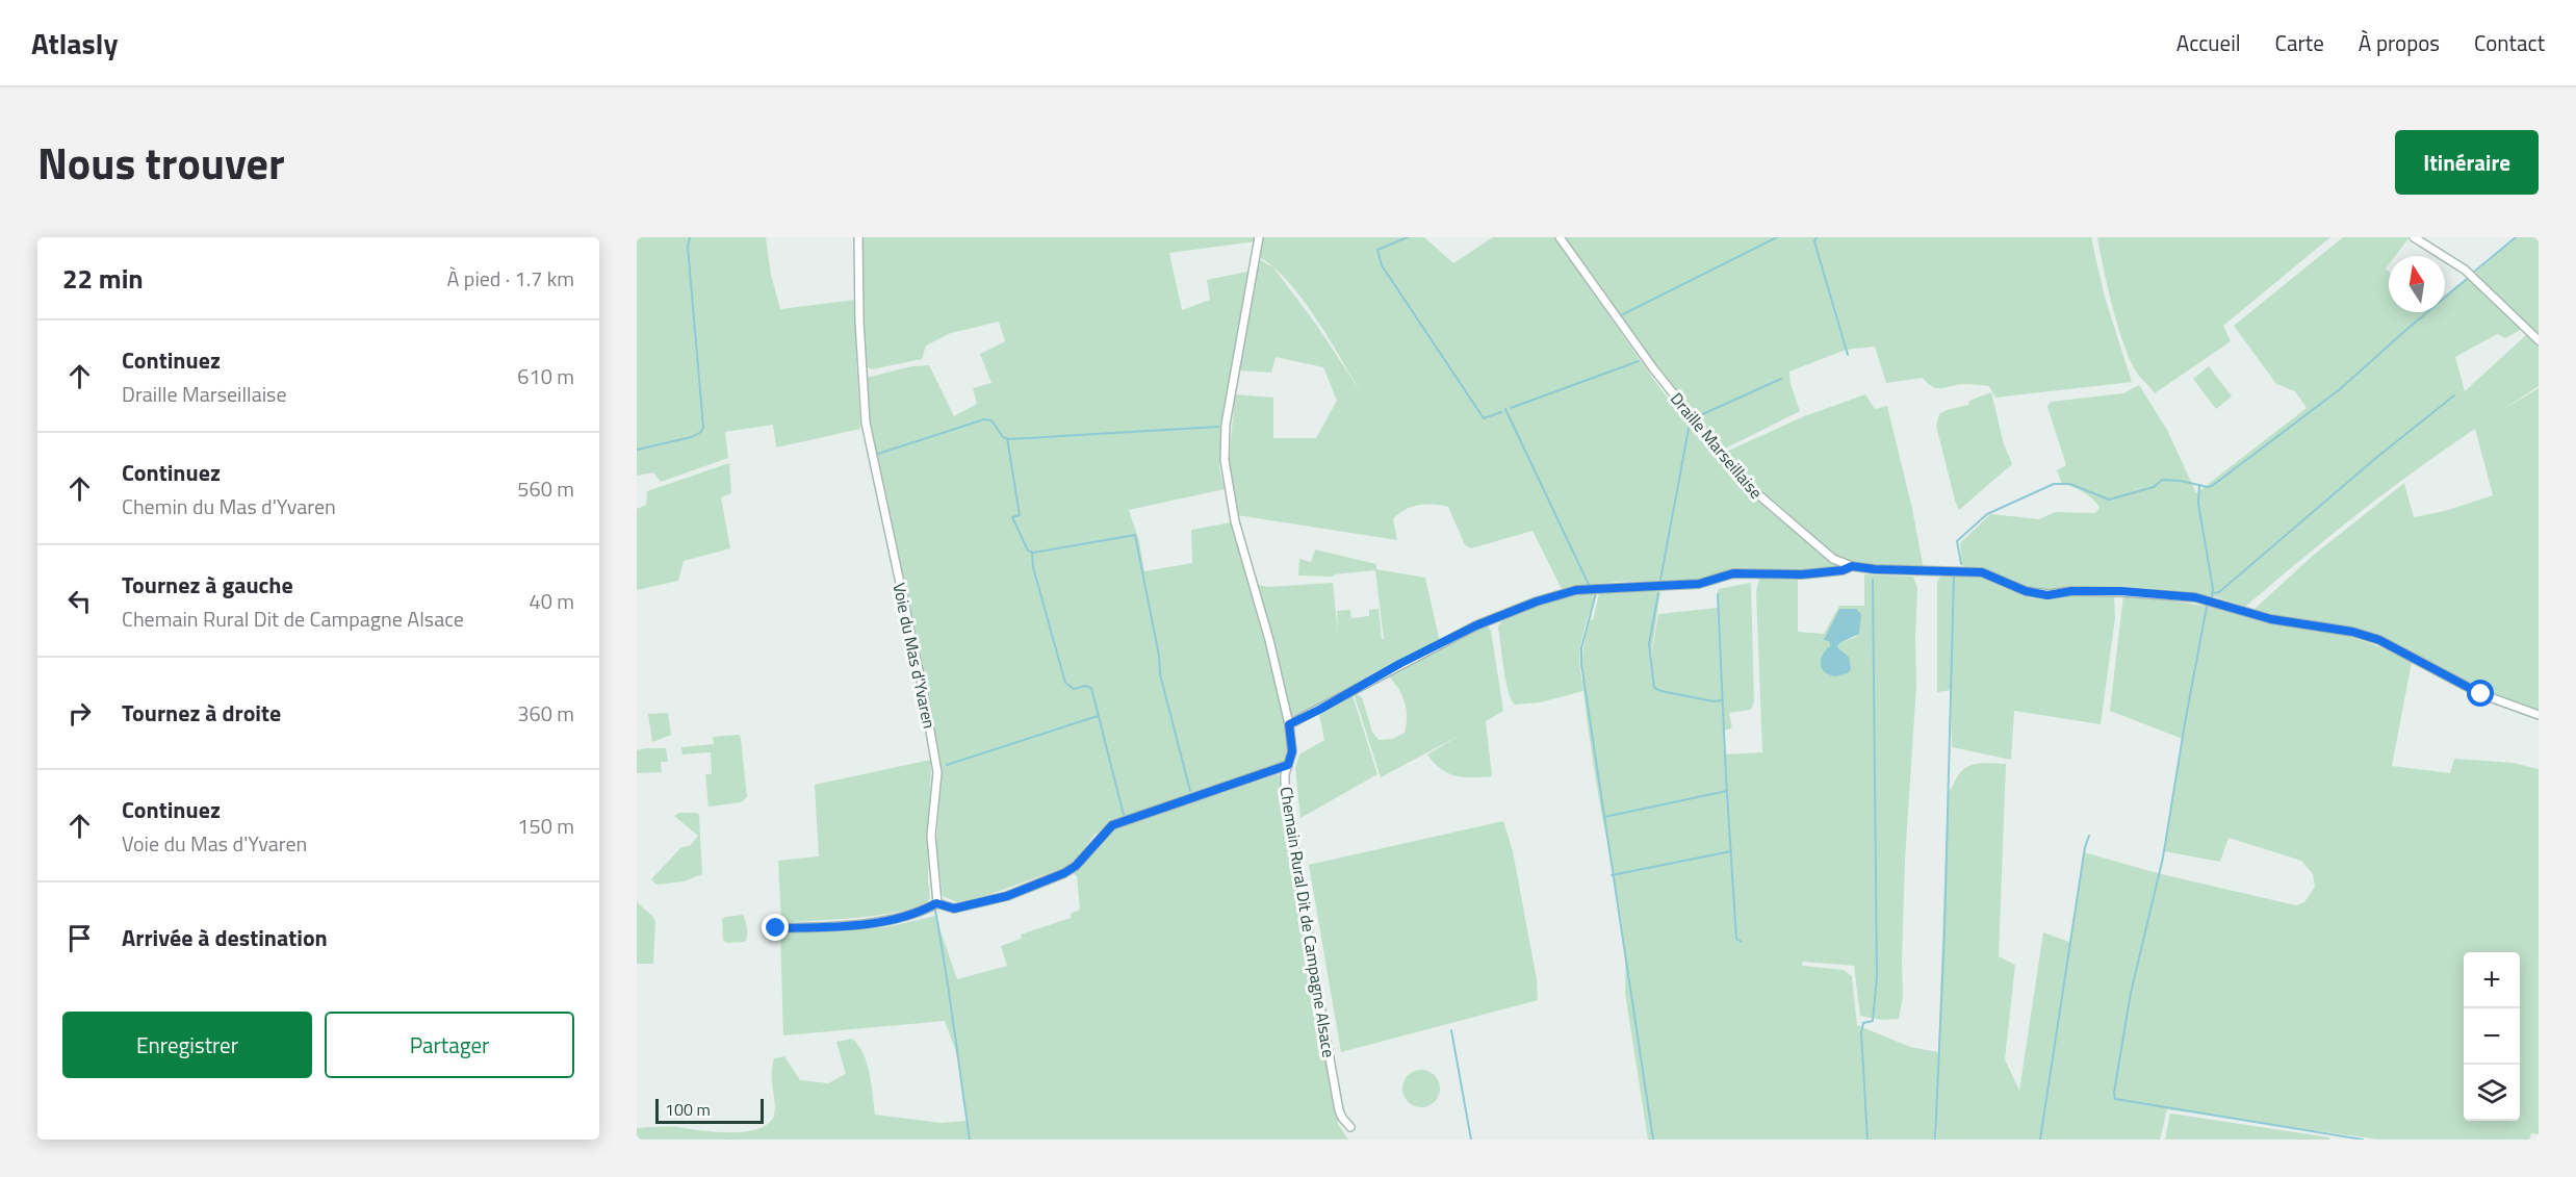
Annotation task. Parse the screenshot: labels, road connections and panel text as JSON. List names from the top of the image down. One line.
{"streets":{"street":["Draille Marseillaise","Voie du Mas d'Yvaren","Chemain Rural Dit de Campagne Alsace"]},"scale_bar":"100 m","north":"top","page":{"header":"Atlasly","nav":["Accueil","Carte","À propos","Contact"],"title":"Nous trouver","buttons":["Itinéraire",["Enregistrer","Partager"]],"heading":["22 min","À pied · 1.7 km"],"list":[["Continuez","Draille Marseillaise","610 m"],["Continuez","Chemin du Mas d'Yvaren","560 m"],["Tournez à gauche","Chemain Rural Dit de Campagne Alsace","40 m"],["Tournez à droite","360 m"],["Continuez","Voie du Mas d'Yvaren","150 m"],"Arrivée à destination"],"map_buttons":["+","−"],"scale":"100 m"}}
